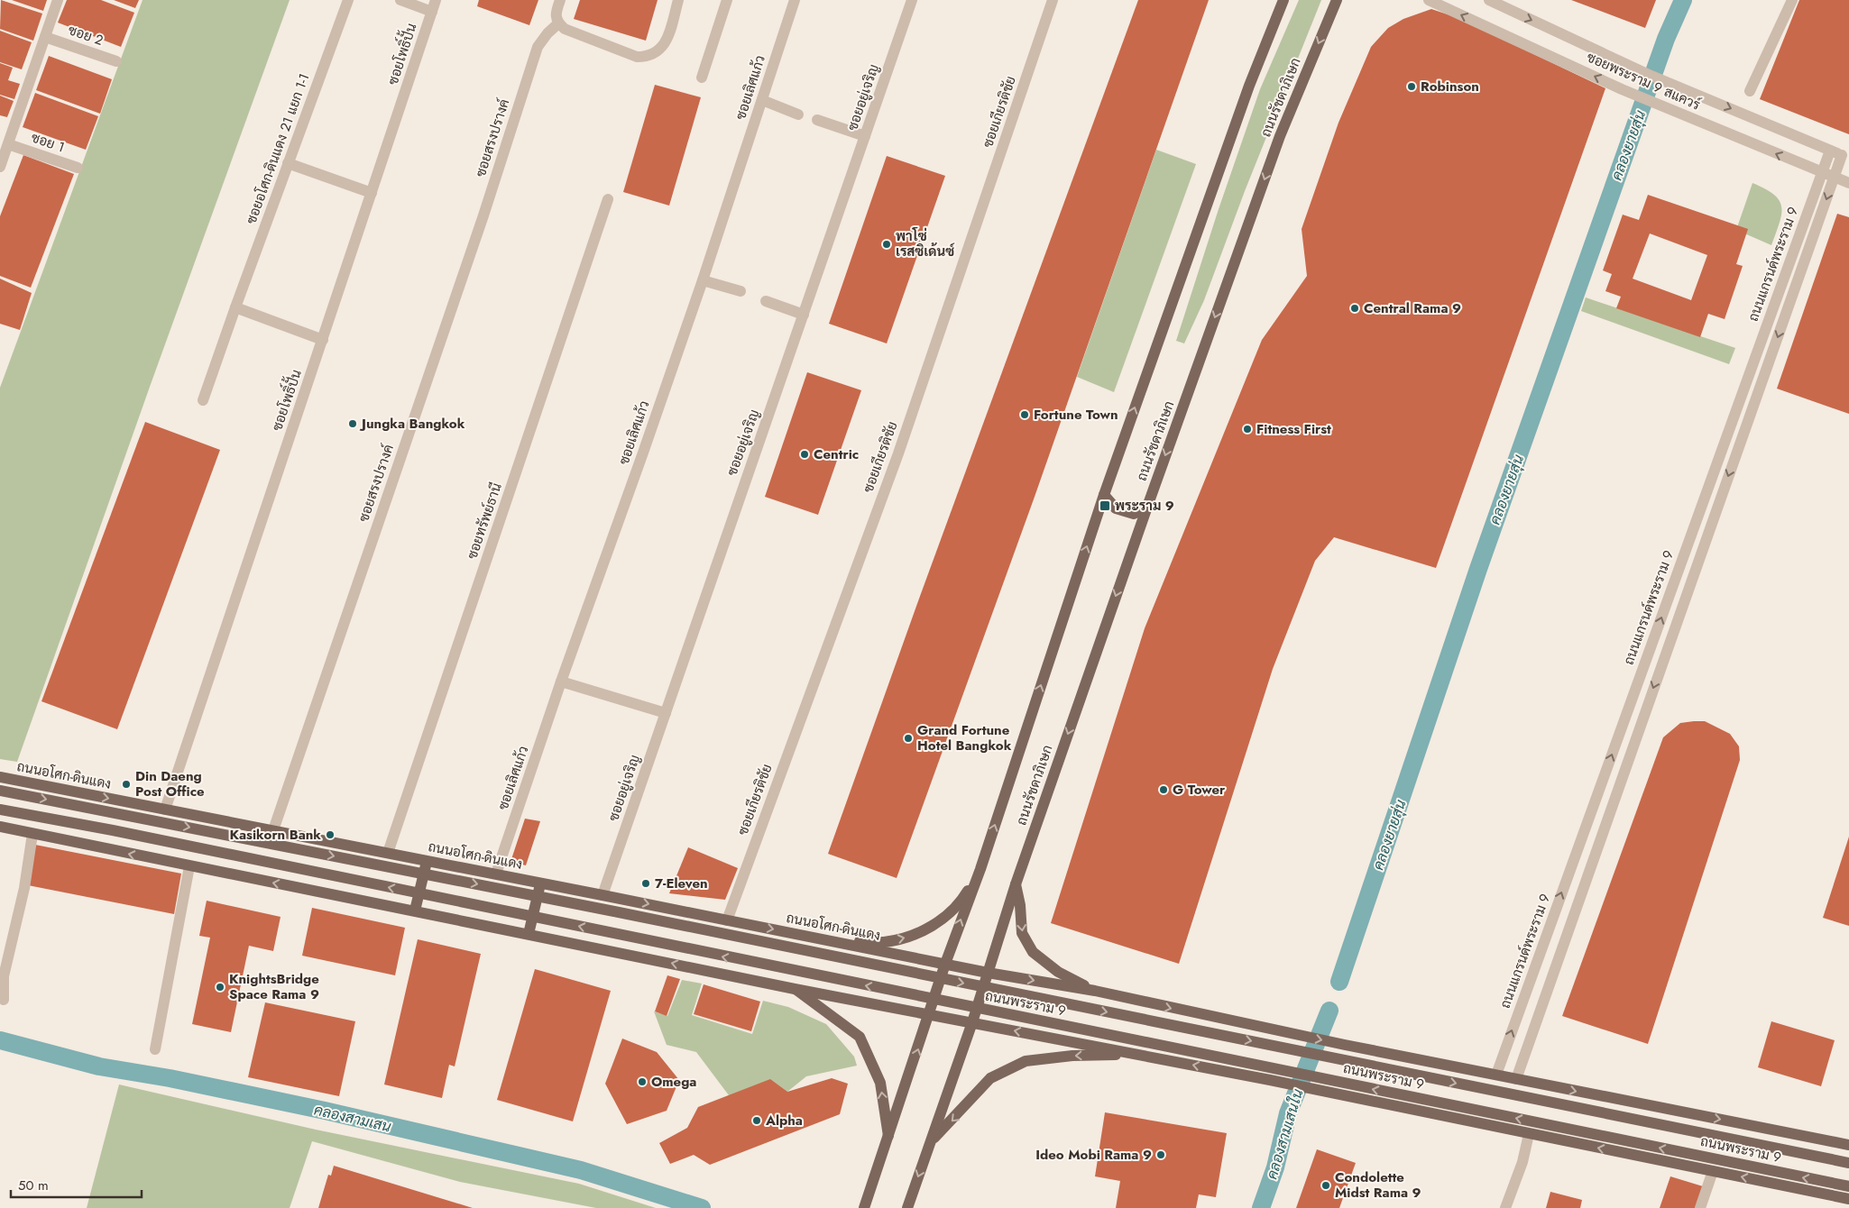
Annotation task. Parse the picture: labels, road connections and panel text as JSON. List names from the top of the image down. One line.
{"streets":{"main road":["ถนนรัชดาภิเษก","ถนนอโศก-ดินแดง","ถนนพระราม 9"],"street":["ซอย 2","ซอยโพธิ์ปั้น","ซอยพระราม 9 สแควร์","ซอยเลิศแก้ว","ซอยอยู่เจริญ","ซอยเกียรติชัย","ซอยสรงปรางค์","ซอย 1","ซอยอโศก-ดินแดง 21 แยก 1-1","ถนนแกรนด์พระราม 9","ซอยทรัพย์ธานี"]},"crossings":[["ซอยโพธิ์ปั้น","ถนนอโศก-ดินแดง"],["ซอยพระราม 9 สแควร์","ถนนแกรนด์พระราม 9"],["ซอยเลิศแก้ว","ถนนอโศก-ดินแดง"],["ซอยอยู่เจริญ","ถนนอโศก-ดินแดง"],["ถนนรัชดาภิเษก","ถนนอโศก-ดินแดง"],["ถนนรัชดาภิเษก","ถนนพระราม 9"],["ซอยเกียรติชัย","ถนนอโศก-ดินแดง"],["ซอยสรงปรางค์","ถนนอโศก-ดินแดง"],["ถนนแกรนด์พระราม 9","ถนนพระราม 9"],["ซอยทรัพย์ธานี","ถนนอโศก-ดินแดง"],["ถนนอโศก-ดินแดง","ถนนพระราม 9"]],"water":["คลองยายสุ่น","คลองสามเสน","คลองสามเสนใน"],"places":{"other":["Robinson","พาโซ่ เรสซิเด้นซ์","Central Rama 9","Fortune Town","Jungka Bangkok","Fitness First","Centric","Grand Fortune Hotel Bangkok","Din Daeng Post Office","G Tower","Kasikorn Bank","7-Eleven","KnightsBridge Space Rama 9","Omega","Alpha","Ideo Mobi Rama 9","Condolette Midst Rama 9"],"transit":["พระราม 9"]},"scale_bar":"50 m"}
